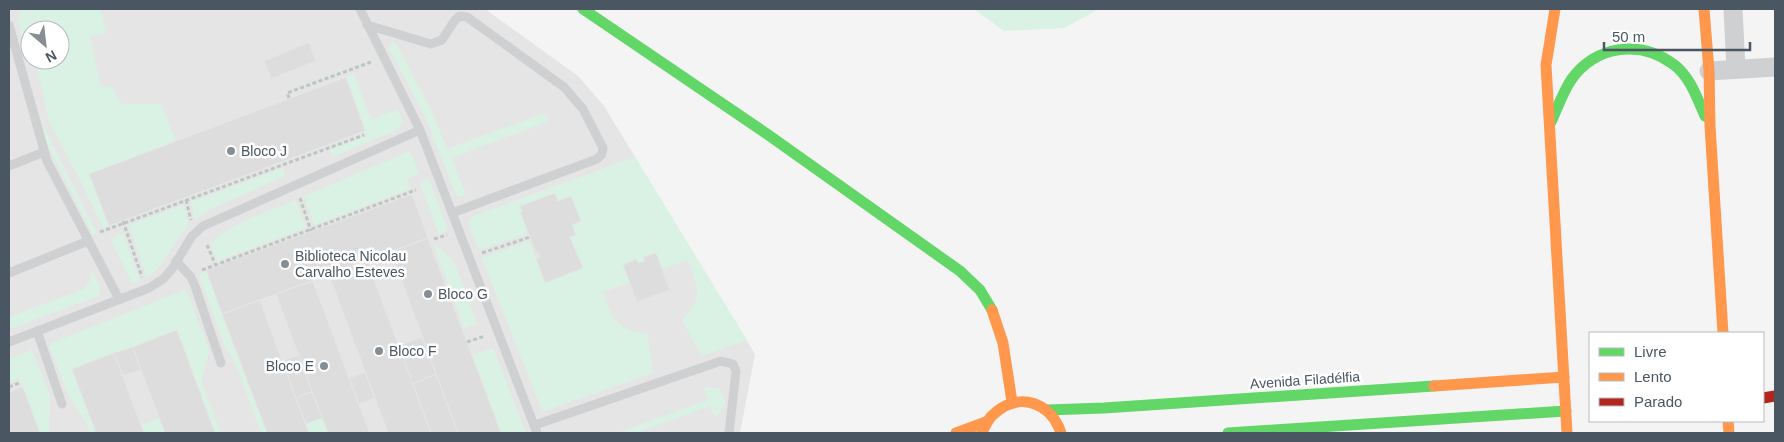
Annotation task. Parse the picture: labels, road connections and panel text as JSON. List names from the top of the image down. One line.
{"streets":{"main road":["Avenida Filadélfia"]},"places":["Bloco J","Biblioteca Nicolau Carvalho Esteves","Bloco G","Bloco F","Bloco E"],"legend":["Livre","Lento","Parado"],"scale_bar":"50 m","north":"bottom right"}
